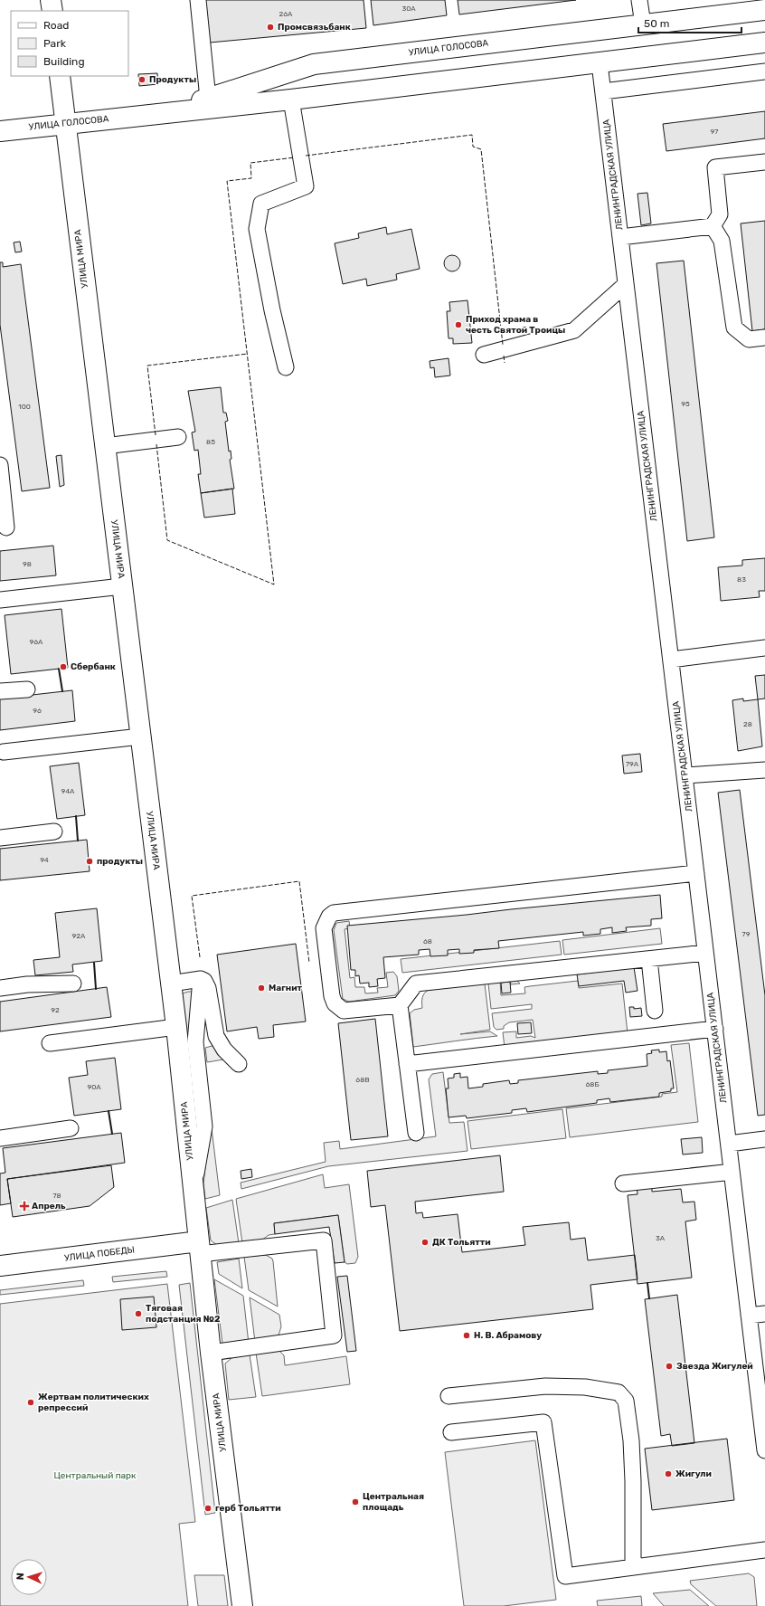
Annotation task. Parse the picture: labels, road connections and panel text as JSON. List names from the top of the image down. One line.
{"streets":{"main road":["УЛИЦА ГОЛОСОВА","УЛИЦА МИРА","УЛИЦА ПОБЕДЫ"],"street":["ЛЕНИНГРАДСКАЯ УЛИЦА"]},"crossings":[["УЛИЦА ГОЛОСОВА","ЛЕНИНГРАДСКАЯ УЛИЦА"],["УЛИЦА ГОЛОСОВА","УЛИЦА МИРА"],["УЛИЦА МИРА","УЛИЦА ПОБЕДЫ"]],"parks":["Центральный парк"],"places":{"other":["Промсвязьбанк","Продукты","Приход храма в честь Святой Троицы","Сбербанк","продукты","Магнит","ДК Тольятти","Тяговая подстанция №2","Н. В. Абрамову","Звезда Жигулей","Жертвам политических репрессий","Жигули","Центральная площадь","герб Тольятти"],"health":["Апрель"]},"house_numbers":["30А","26А","97","95","100","85","98","83","96А","96","28","79А","94А","94","79","92А","68","92","68В","68Б","90А","78","3А"],"legend":["Road","Park","Building"],"scale_bar":"50 m","north":"left"}
